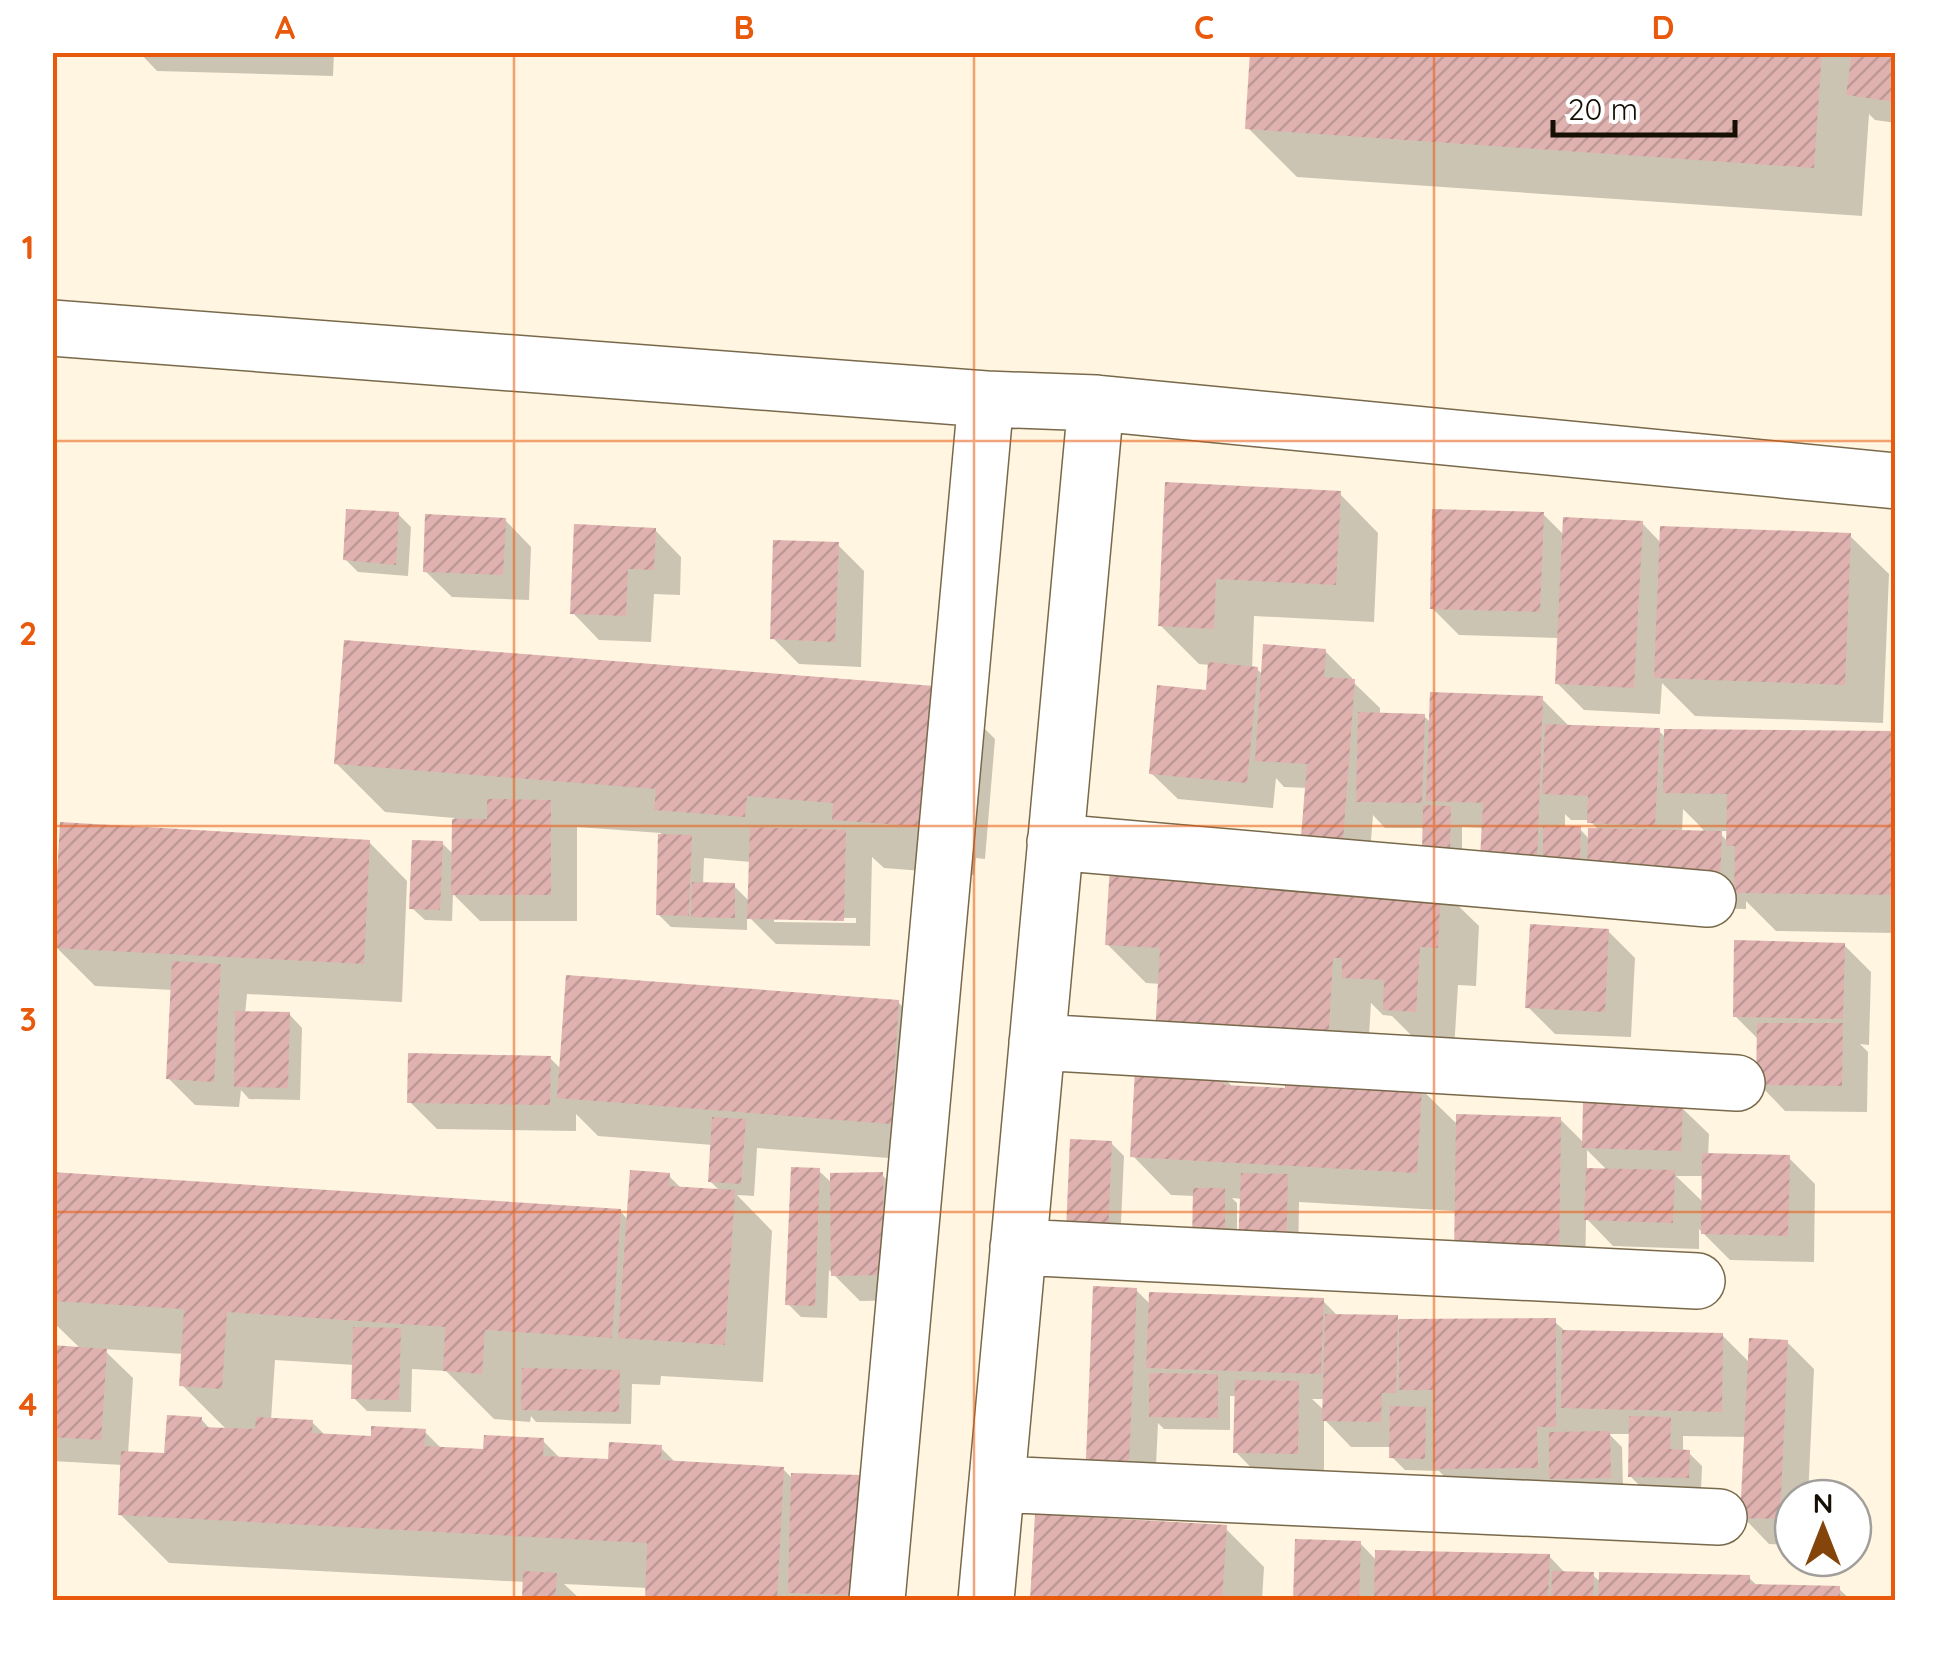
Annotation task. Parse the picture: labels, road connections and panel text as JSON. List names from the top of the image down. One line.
{"scale_bar":"20 m","north":"top","grid":{"columns":["A","B","C","D"],"rows":["1","2","3","4"]}}
